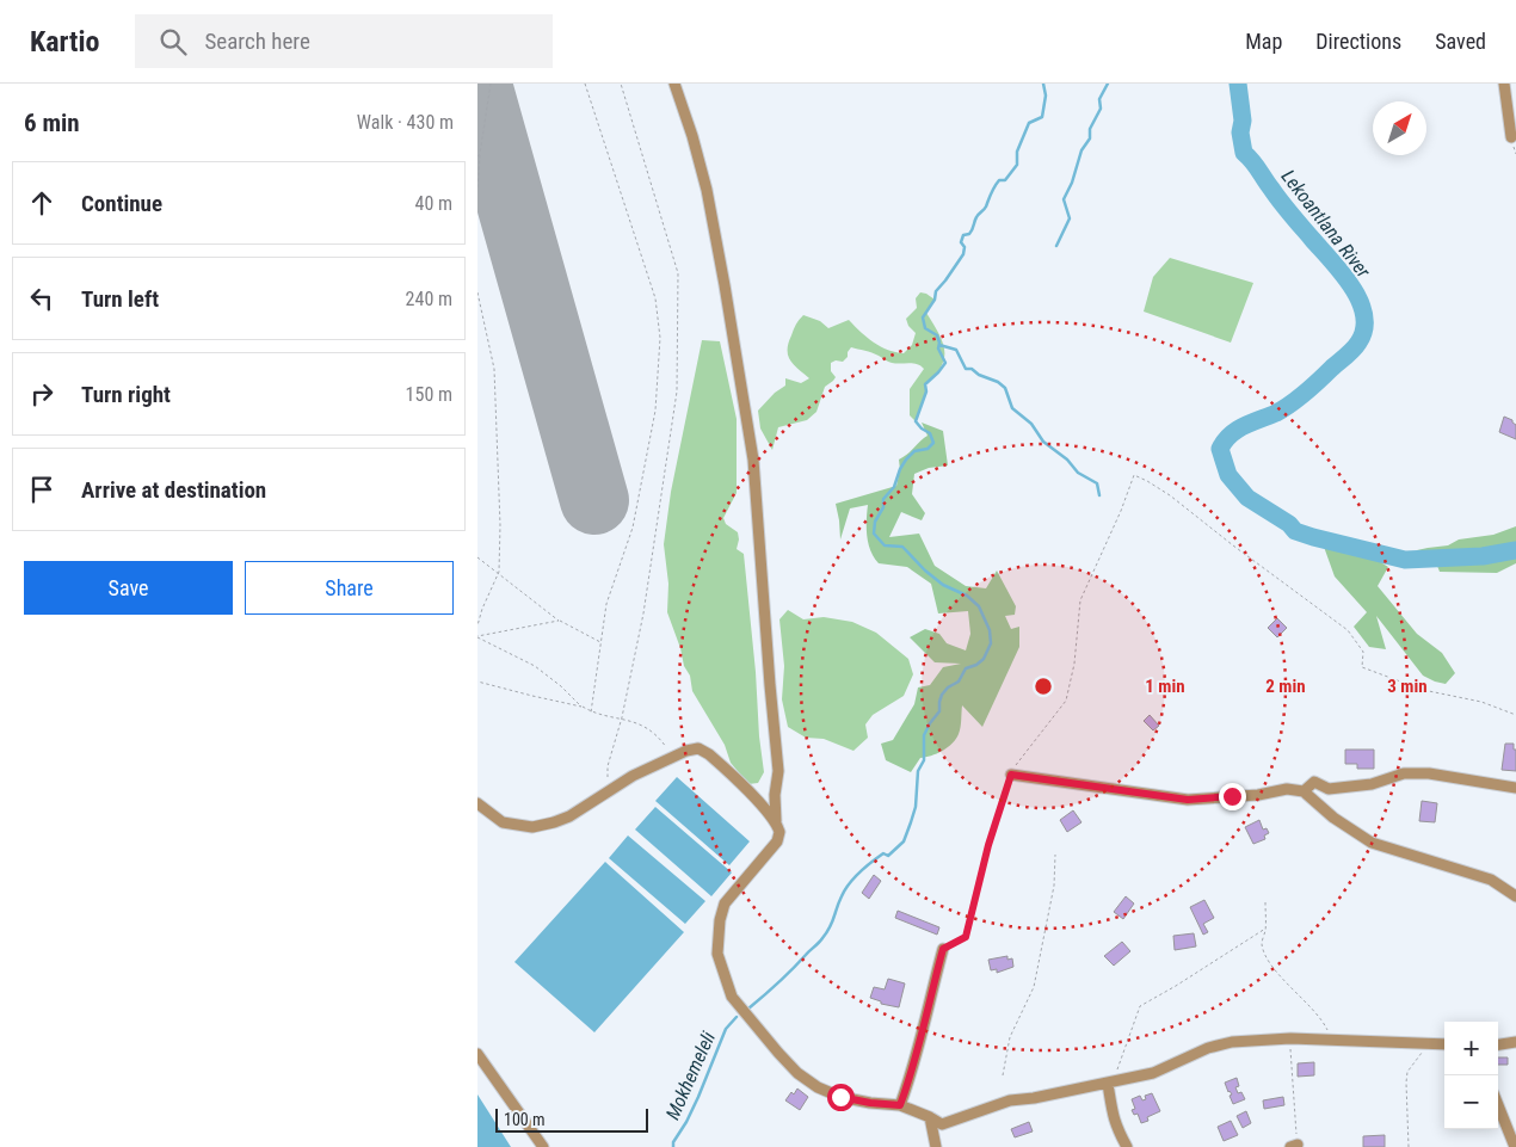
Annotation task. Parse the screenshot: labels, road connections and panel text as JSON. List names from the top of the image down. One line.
{"water":["Lekoantlana River","Mokhemeleli"],"scale_bar":"100 m","north":"top right","page":{"header":"Kartio","search":"Search here","nav":["Map","Directions","Saved"],"heading":["6 min","Walk · 430 m"],"list":[["Continue","40 m"],["Turn left","240 m"],["Turn right","150 m"],"Arrive at destination"],"buttons":["Save","Share"],"map_buttons":["+","−"],"scale":"100 m"},"rings":["1 min","2 min","3 min"]}
